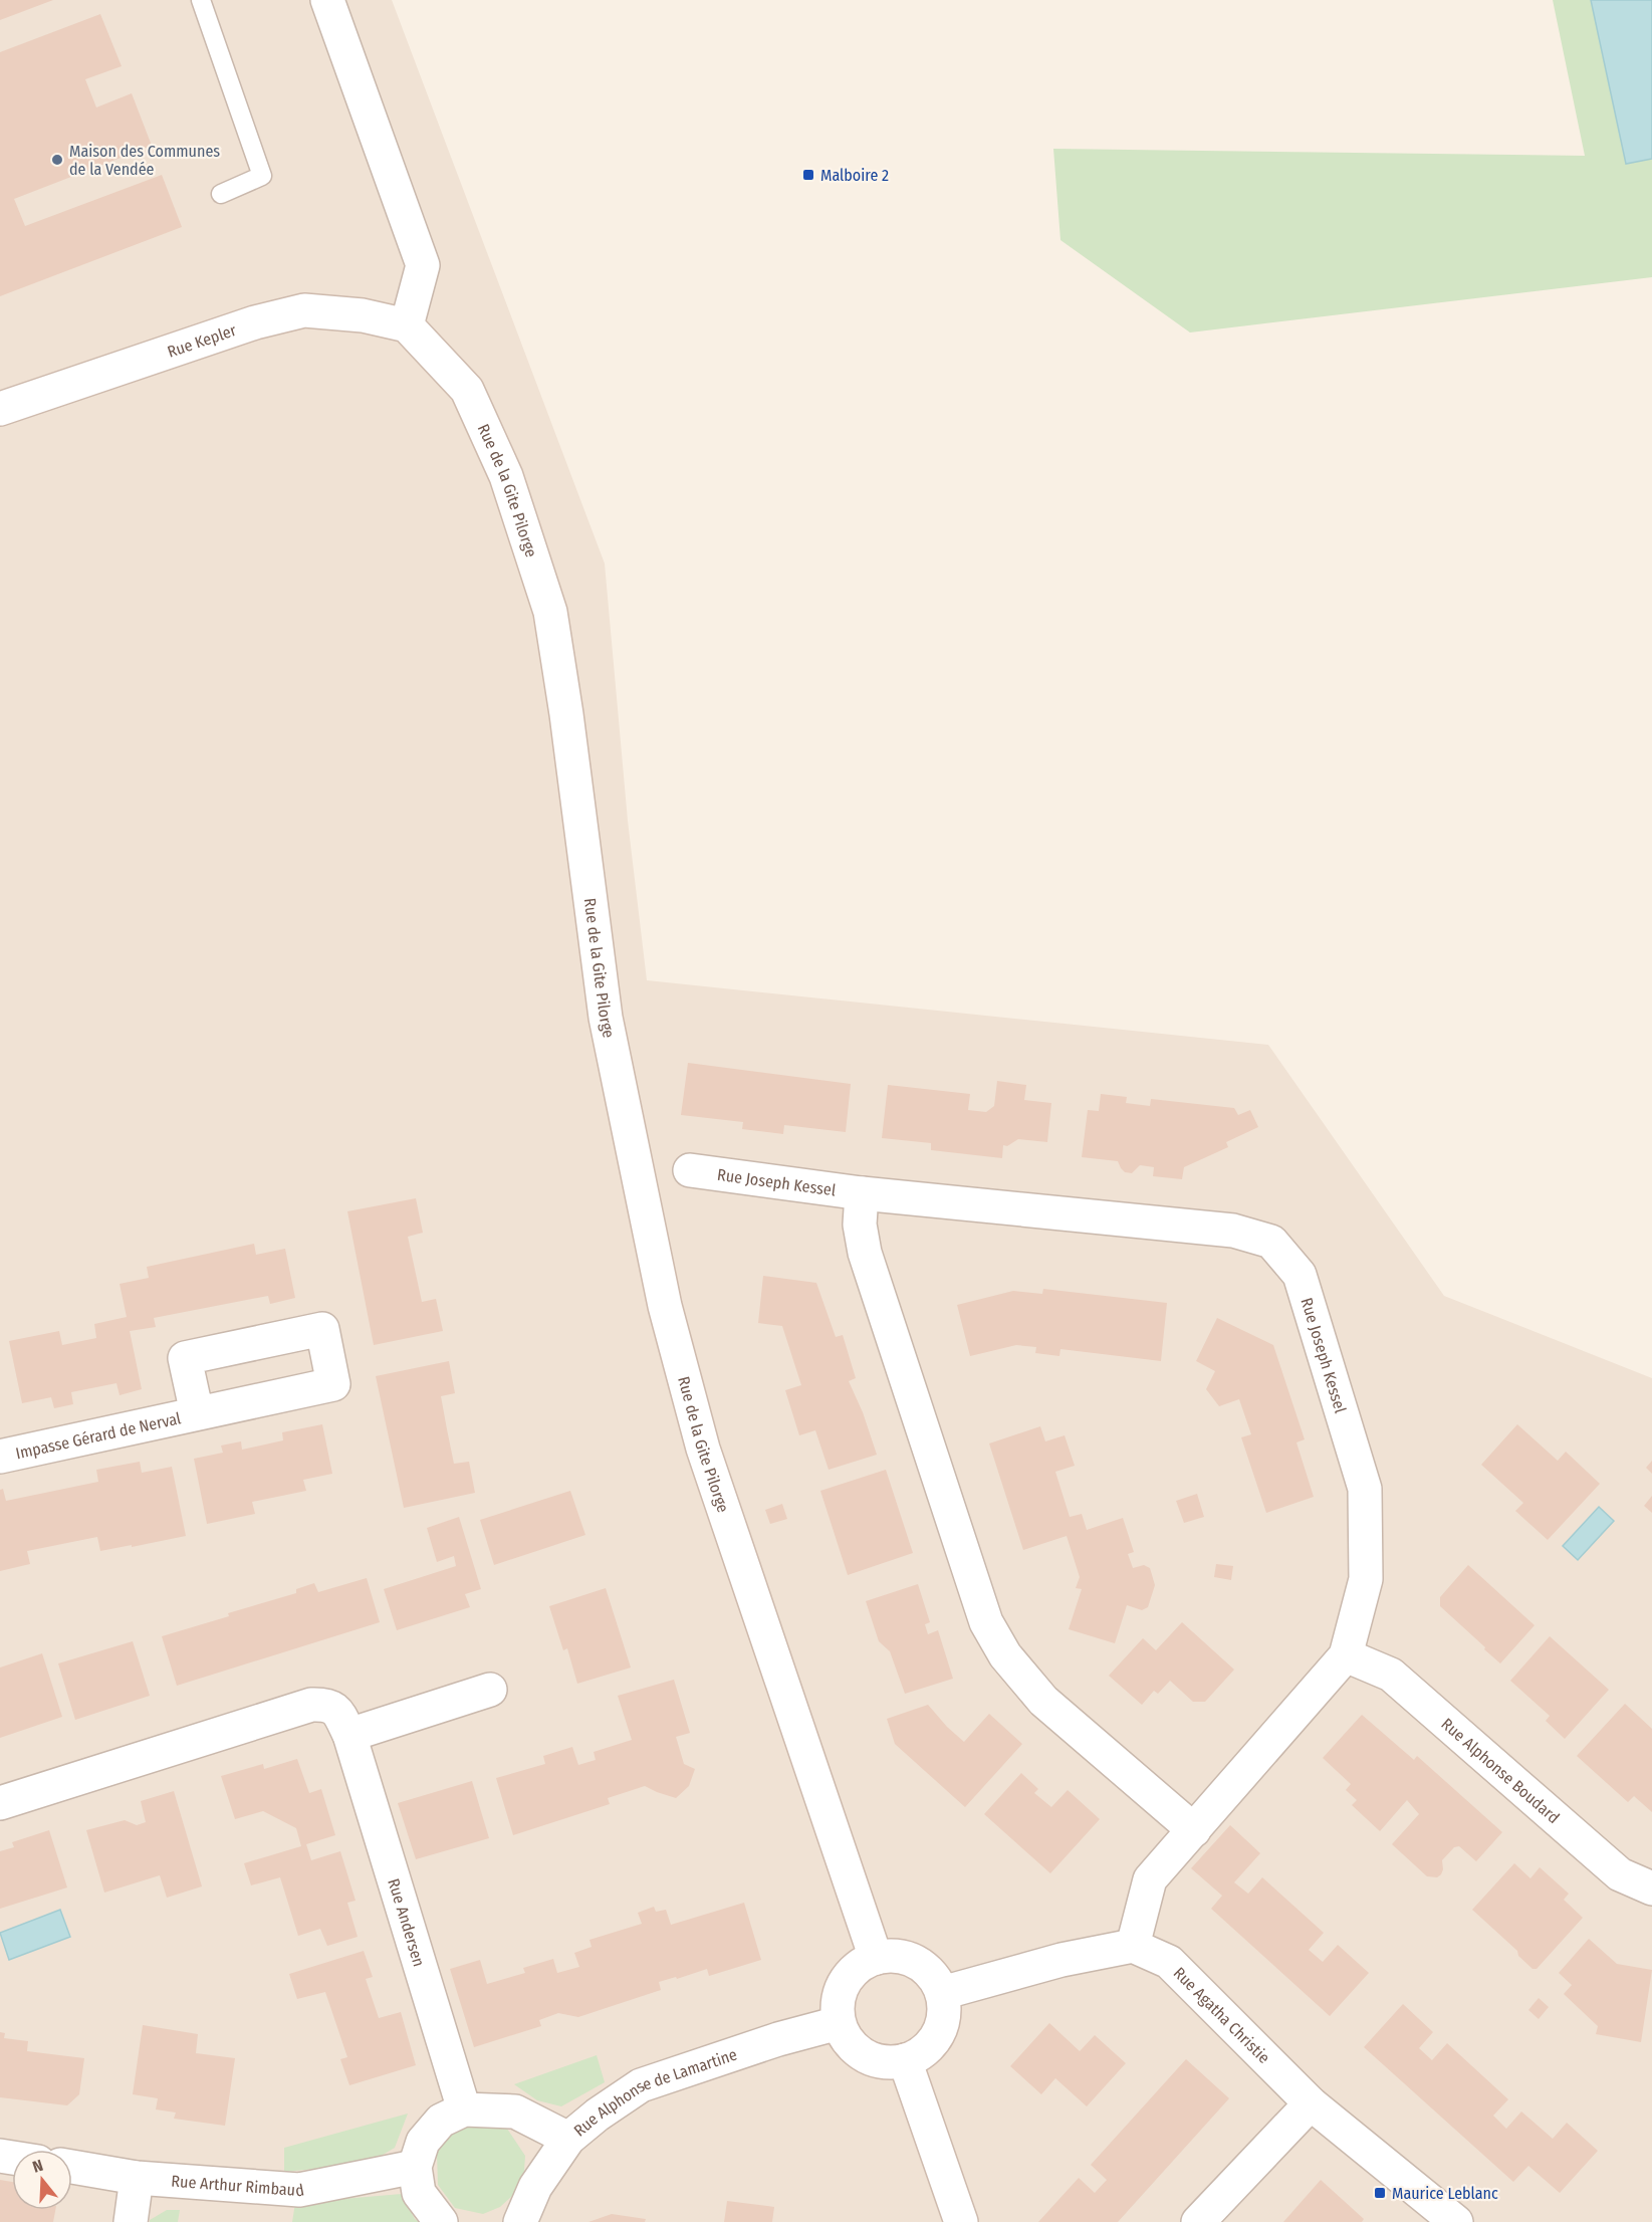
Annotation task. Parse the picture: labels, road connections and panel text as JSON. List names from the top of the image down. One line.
{"streets":{"street":["Rue Kepler","Rue de la Gite Pilorge","Rue Joseph Kessel","Impasse Gérard de Nerval","Rue Alphonse Boudard","Rue Andersen","Rue Agatha Christie","Rue Alphonse de Lamartine","Rue Arthur Rimbaud"]},"crossings":[["Rue Kepler","Rue de la Gite Pilorge"],["Rue de la Gite Pilorge","Rue Alphonse de Lamartine"],["Rue Joseph Kessel","Rue Alphonse Boudard"],["Rue Joseph Kessel","Rue Agatha Christie"]],"places":{"other":["Maison des Communes de la Vendée"],"transit":["Malboire 2","Maurice Leblanc"]},"north":"top"}
